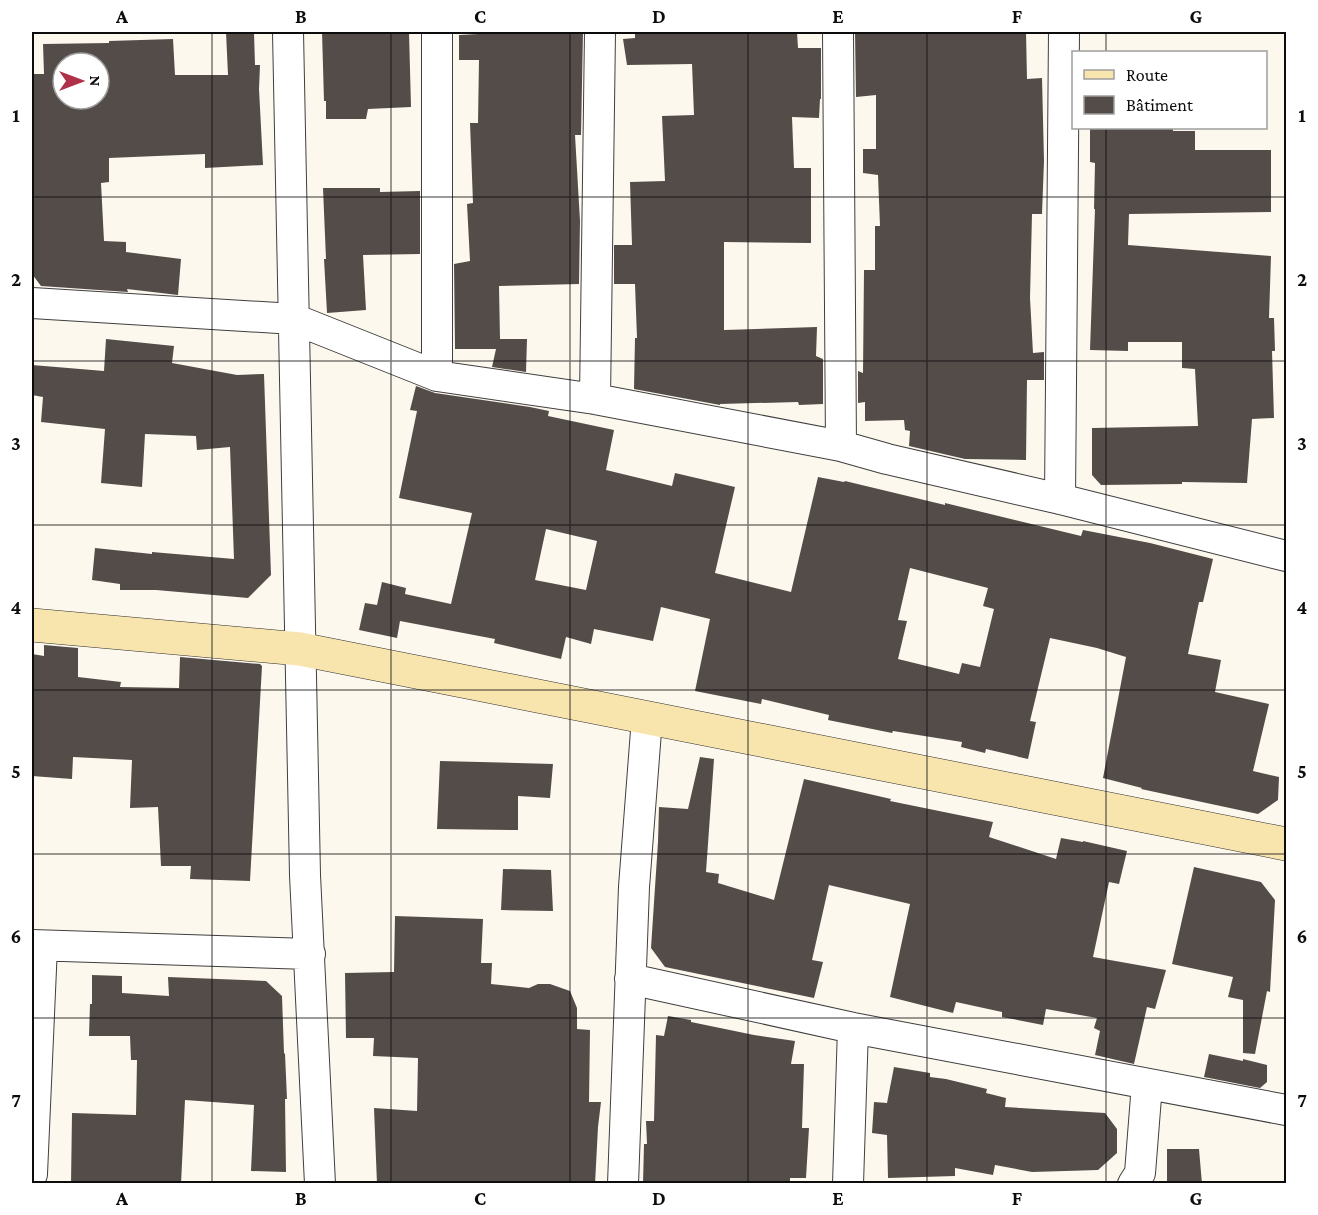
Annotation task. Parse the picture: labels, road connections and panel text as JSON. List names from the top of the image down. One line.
{"legend":["Route","Bâtiment"],"north":"right","grid":{"columns":["A","B","C","D","E","F","G"],"rows":["1","2","3","4","5","6","7"]}}
